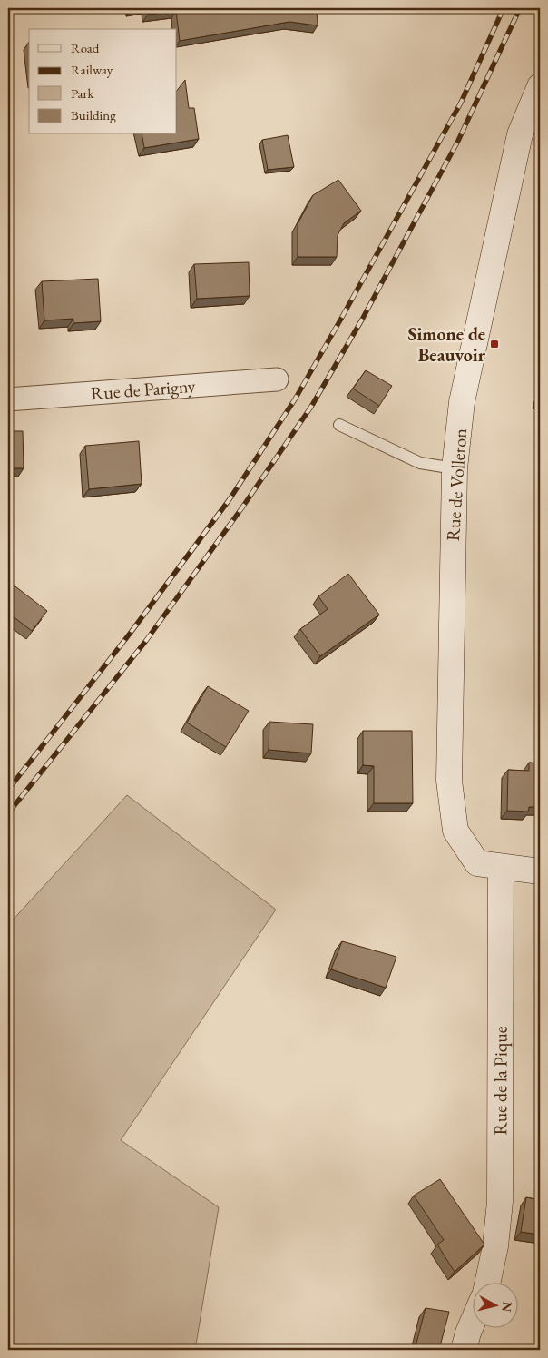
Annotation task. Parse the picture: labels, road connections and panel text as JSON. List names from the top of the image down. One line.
{"streets":{"street":["Rue de Parigny","Rue de Volleron","Rue de la Pique"]},"crossings":[["Rue de Volleron","Rue de la Pique"]],"places":{"transit":["Simone de Beauvoir"]},"legend":["Road","Railway","Park","Building"],"north":"right"}
